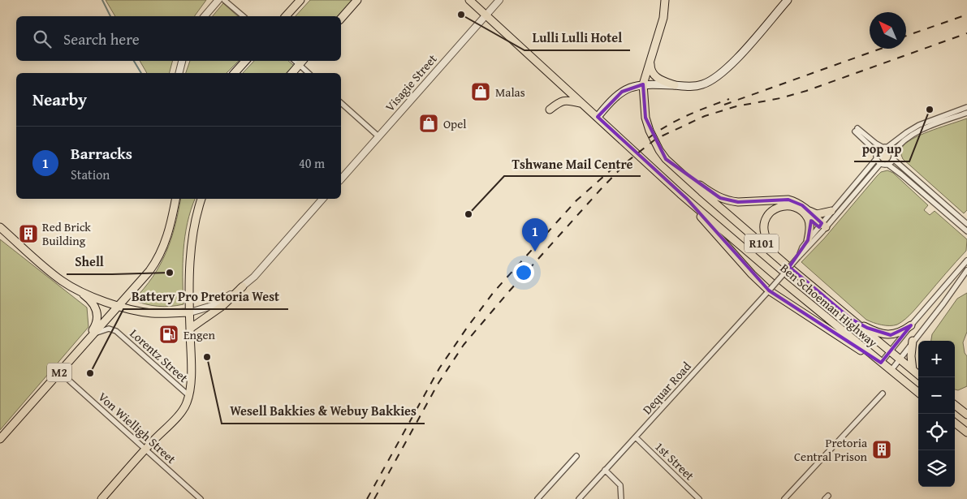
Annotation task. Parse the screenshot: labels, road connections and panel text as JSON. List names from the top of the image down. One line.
{"streets":{"main road":["R101","Ben Schoeman Highway","M2"],"street":["Visagie Street","Lorentz Street","Dequar Road","Von Wielligh Street","1st Street"]},"crossings":[["Visagie Street","R101"],["R101","Ben Schoeman Highway"],["Lorentz Street","M2"],["M2","Von Wielligh Street"],["Dequar Road","1st Street"]],"places":{"other":["Lulli Lulli Hotel","pop up","Tshwane Mail Centre","Shell","Wesell Bakkies & Webuy Bakkies","Battery Pro Pretoria West"],"shop":["Malas","Opel"],"building":["Red Brick Building","Pretoria Central Prison"],"fuel station":["Engen"]},"north":"top left","page":{"search":"Search here","heading":"Nearby","list":[{"mark":"1","name":"Barracks","note":"Station","value":"40 m"}],"pins":"1","map_buttons":["+","−"]}}
